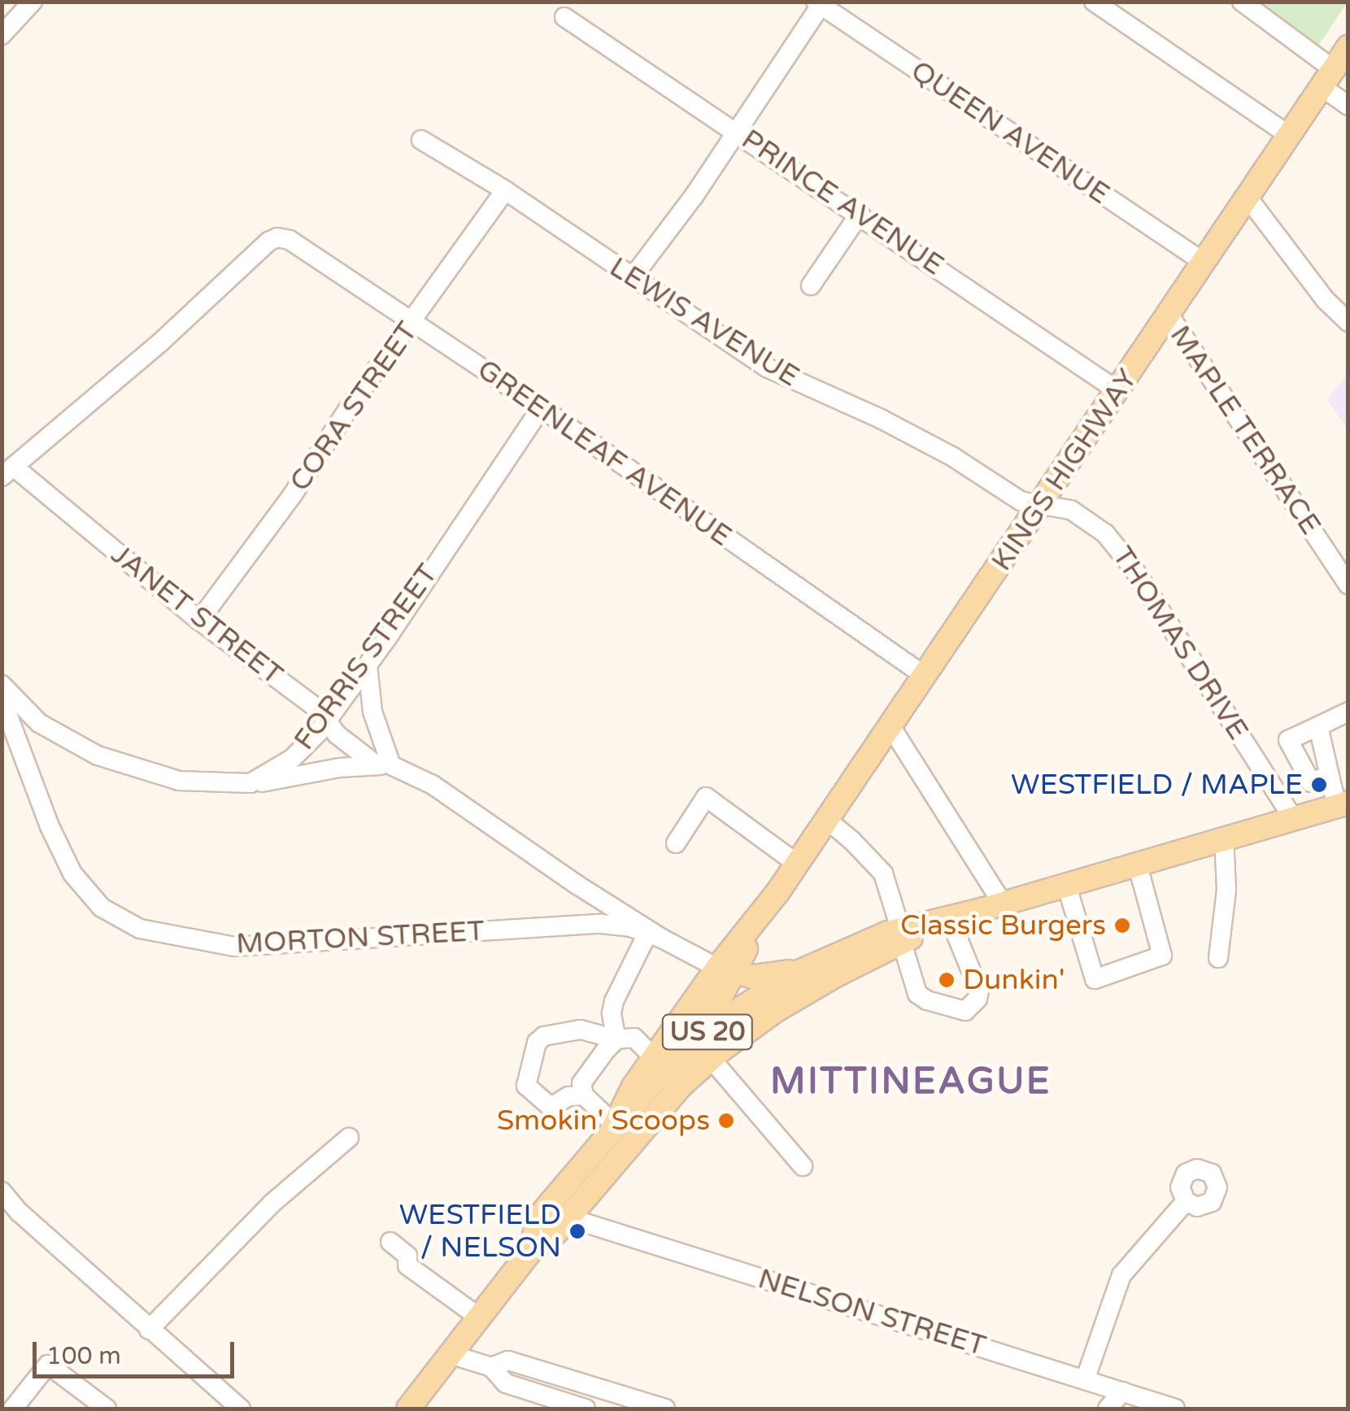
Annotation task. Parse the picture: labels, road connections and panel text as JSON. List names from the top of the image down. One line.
{"streets":{"main road":["KINGS HIGHWAY","US 20"],"street":["QUEEN AVENUE","PRINCE AVENUE","LEWIS AVENUE","CORA STREET","MAPLE TERRACE","GREENLEAF AVENUE","JANET STREET","THOMAS DRIVE","FORRIS STREET","MORTON STREET","NELSON STREET"]},"crossings":[["QUEEN AVENUE","KINGS HIGHWAY"],["PRINCE AVENUE","KINGS HIGHWAY"],["LEWIS AVENUE","CORA STREET"],["LEWIS AVENUE","KINGS HIGHWAY"],["LEWIS AVENUE","THOMAS DRIVE"],["CORA STREET","GREENLEAF AVENUE"],["CORA STREET","JANET STREET"],["MAPLE TERRACE","KINGS HIGHWAY"],["GREENLEAF AVENUE","KINGS HIGHWAY"],["GREENLEAF AVENUE","JANET STREET"],["GREENLEAF AVENUE","FORRIS STREET"],["KINGS HIGHWAY","JANET STREET"],["KINGS HIGHWAY","THOMAS DRIVE"],["KINGS HIGHWAY","US 20"],["JANET STREET","FORRIS STREET"],["JANET STREET","MORTON STREET"],["THOMAS DRIVE","US 20"],["US 20","NELSON STREET"]],"districts":["MITTINEAGUE"],"places":["WESTFIELD / MAPLE","Classic Burgers","Dunkin'","Smokin' Scoops","WESTFIELD / NELSON"],"scale_bar":"100 m"}
